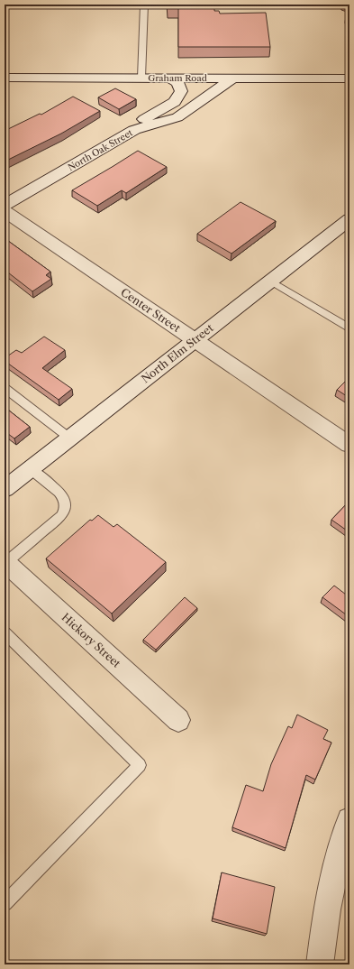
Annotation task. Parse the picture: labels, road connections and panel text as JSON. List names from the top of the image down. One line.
{"streets":{"main road":["Graham Road","North Oak Street","Center Street","North Elm Street","Hickory Street"]},"crossings":[["Graham Road","North Oak Street"],["Center Street","North Elm Street"]]}
